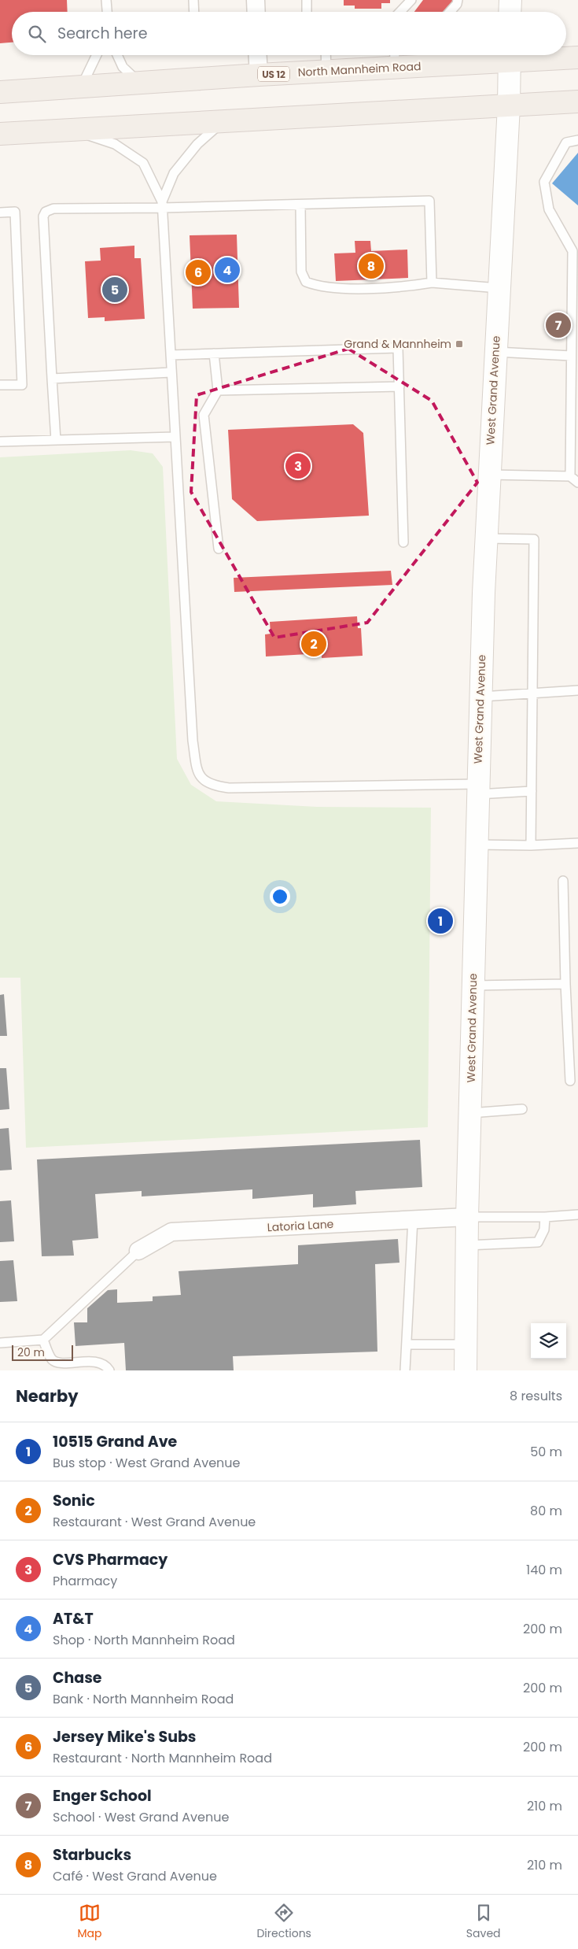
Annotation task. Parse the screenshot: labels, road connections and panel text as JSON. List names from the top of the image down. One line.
{"streets":{"main road":["North Mannheim Road","US 12","West Grand Avenue"],"street":["Latoria Lane"]},"crossings":[["West Grand Avenue","Latoria Lane"]],"places":{"transit":["Grand & Mannheim"]},"scale_bar":"20 m","page":{"search":"Search here","pins":["8","4","6","5","7","3","2","1"],"scale":"20 m","heading":["Nearby","8 results"],"list":[{"mark":"1","name":"10515 Grand Ave","note":"Bus stop · West Grand Avenue","value":"50 m"},{"mark":"2","name":"Sonic","note":"Restaurant · West Grand Avenue","value":"80 m"},{"mark":"3","name":"CVS Pharmacy","note":"Pharmacy","value":"140 m"},{"mark":"4","name":"AT&T","note":"Shop · North Mannheim Road","value":"200 m"},{"mark":"5","name":"Chase","note":"Bank · North Mannheim Road","value":"200 m"},{"mark":"6","name":"Jersey Mike's Subs","note":"Restaurant · North Mannheim Road","value":"200 m"},{"mark":"7","name":"Enger School","note":"School · West Grand Avenue","value":"210 m"},{"mark":"8","name":"Starbucks","note":"Café · West Grand Avenue","value":"210 m"}],"nav":["Map","Directions","Saved"]}}
